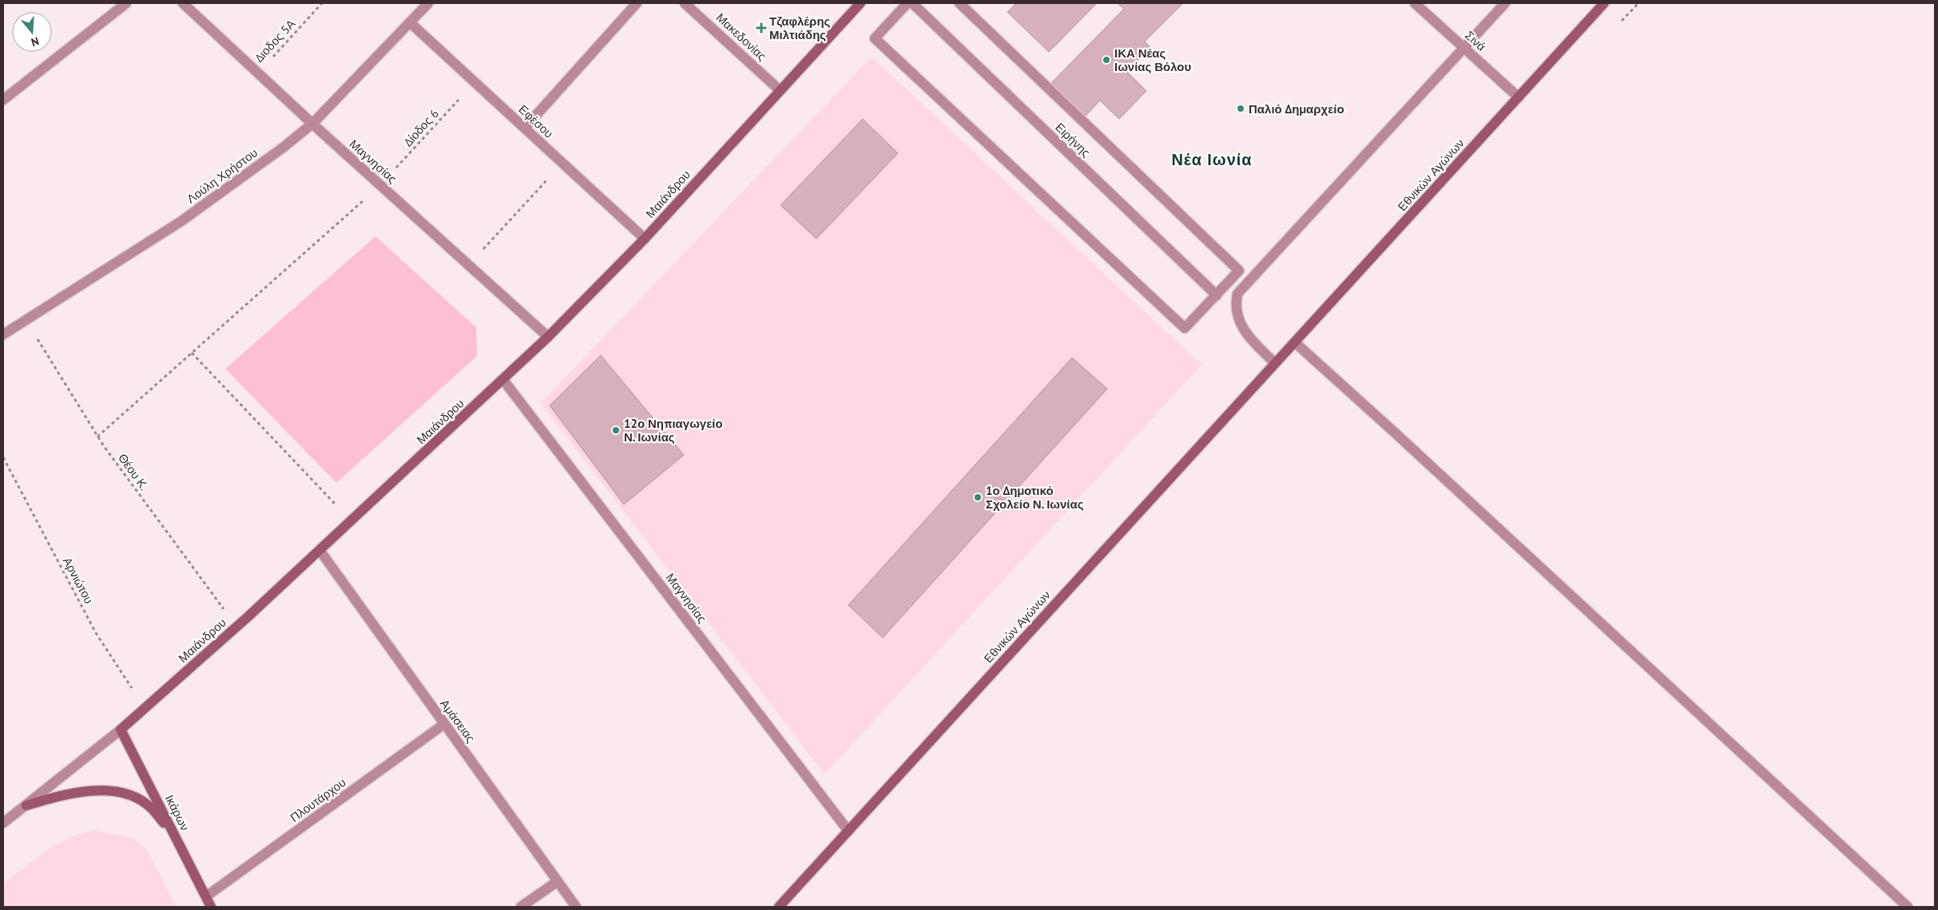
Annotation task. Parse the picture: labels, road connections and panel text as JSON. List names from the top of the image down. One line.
{"streets":{"main road":["Εθνικών Αγώνων","Μαιάνδρου","Ικάρων"],"street":["Μακεδονίας","Σινά","Εφέσου","Ειρήνης","Μαγνησίας","Λούλη Χρήστου","Αμάσειας","Πλουτάρχου"],"path":["Διοδος 5Α","Δίοδος 6","Θέου Κ.","Αρνιώτου"]},"crossings":[["Μακεδονίας","Μαιάνδρου"],["Διοδος 5Α","Μαγνησίας"],["Σινά","Εθνικών Αγώνων"],["Εφέσου","Δίοδος 6"],["Εφέσου","Λούλη Χρήστου"],["Εφέσου","Μαιάνδρου"],["Δίοδος 6","Μαγνησίας"],["Δίοδος 6","Θέου Κ."],["Μαγνησίας","Εθνικών Αγώνων"],["Μαγνησίας","Λούλη Χρήστου"],["Μαγνησίας","Μαιάνδρου"],["Λούλη Χρήστου","Θέου Κ."],["Μαιάνδρου","Θέου Κ."],["Μαιάνδρου","Αρνιώτου"],["Μαιάνδρου","Αμάσειας"],["Μαιάνδρου","Ικάρων"],["Αμάσειας","Πλουτάρχου"],["Πλουτάρχου","Ικάρων"]],"districts":["Νέα Ιωνία"],"places":{"health":["Τζαφλέρης Μιλτιάδης"],"other":["ΙΚΑ Νέας Ιωνίας Βόλου","Παλιό Δημαρχείο","12ο Νηπιαγωγείο Ν. Ιωνίας","1ο Δημοτικό Σχολείο Ν. Ιωνίας"]},"north":"bottom"}
